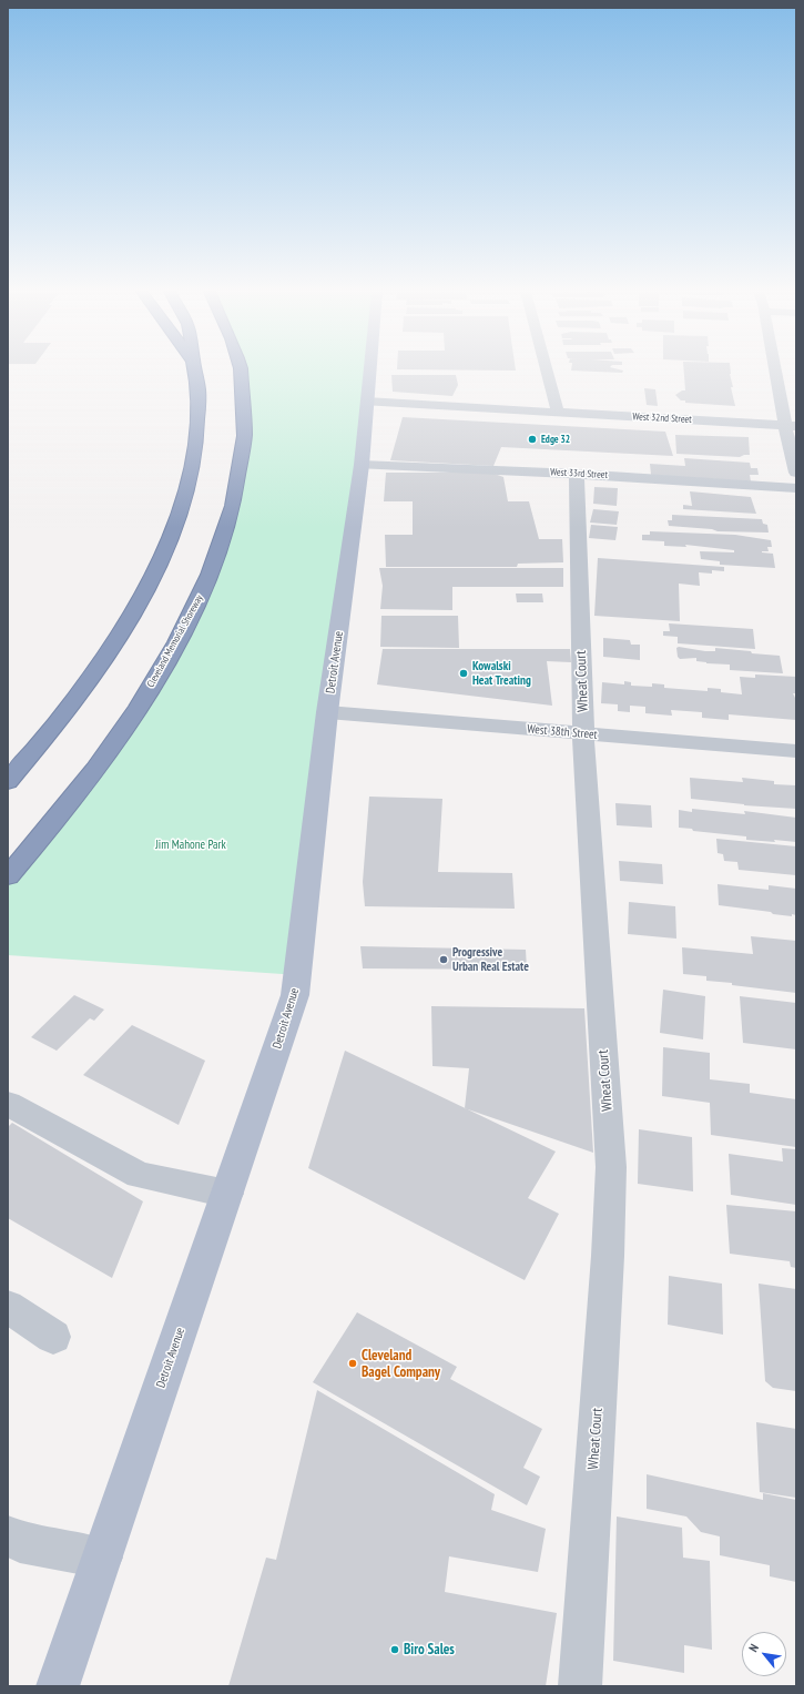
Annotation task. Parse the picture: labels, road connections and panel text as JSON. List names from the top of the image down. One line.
{"streets":{"highway":["Cleveland Memorial Shoreway"],"main road":["Detroit Avenue"],"street":["West 32nd Street","West 33rd Street","Wheat Court","West 38th Street"]},"crossings":[["West 32nd Street","Detroit Avenue"],["West 33rd Street","Detroit Avenue"],["West 33rd Street","Wheat Court"],["Detroit Avenue","West 38th Street"],["Wheat Court","West 38th Street"]],"parks":["Jim Mahone Park"],"places":["Edge 32","Kowalski Heat Treating","Progressive Urban Real Estate","Cleveland Bagel Company","Biro Sales"],"north":"top left"}
